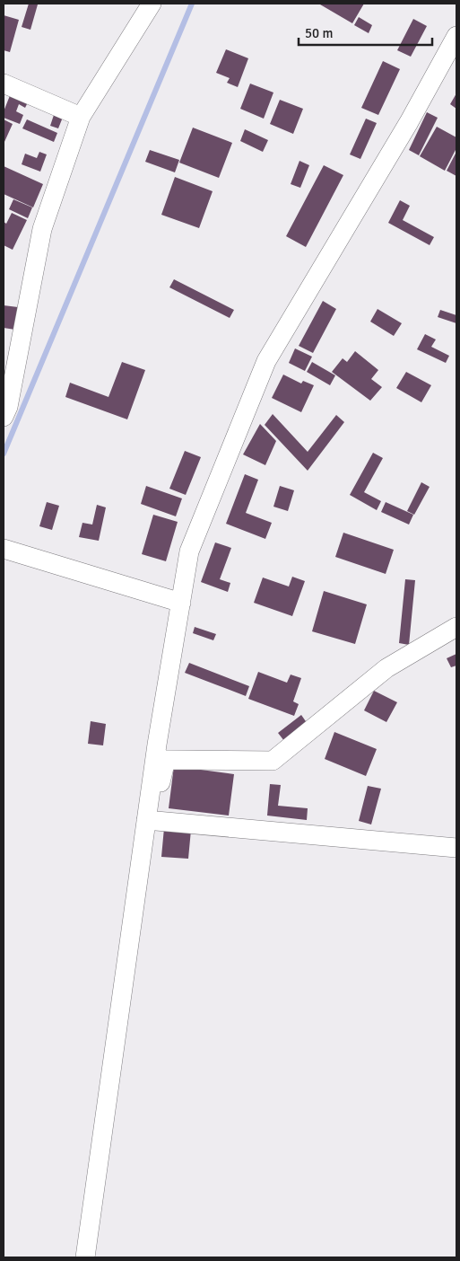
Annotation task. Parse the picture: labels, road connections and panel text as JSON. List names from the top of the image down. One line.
{"scale_bar":"50 m"}
